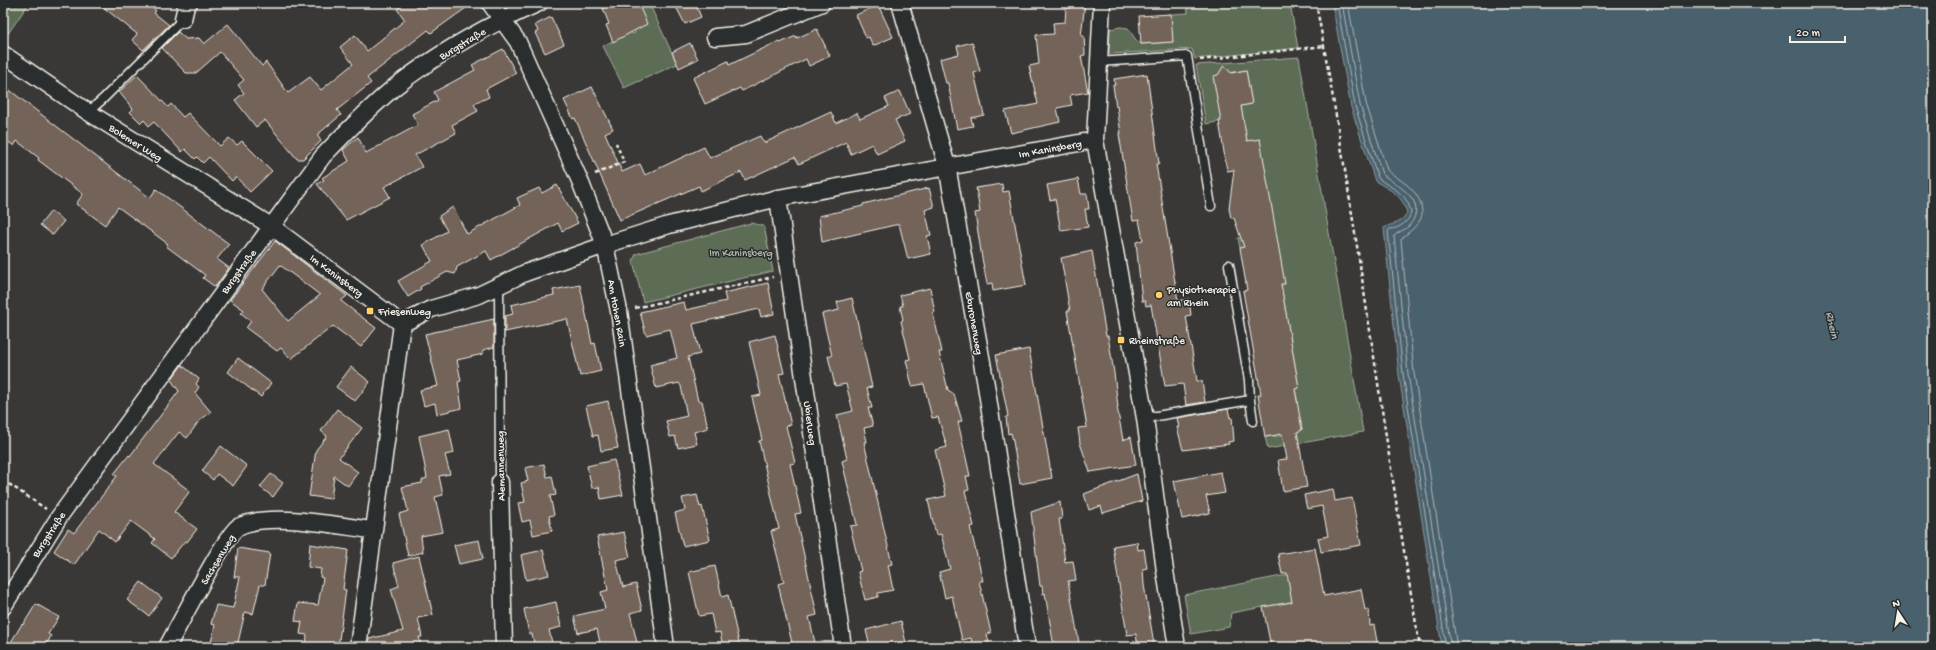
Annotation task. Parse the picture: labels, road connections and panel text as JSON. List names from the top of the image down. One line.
{"streets":{"street":["Burgstraße","Bolemer Weg","Im Kaninsberg","Am Hohen Rain","Eburonenweg","Ubierweg","Alemannenweg","Sachsenweg"]},"crossings":[["Burgstraße","Bolemer Weg"],["Burgstraße","Im Kaninsberg"],["Burgstraße","Am Hohen Rain"],["Bolemer Weg","Im Kaninsberg"],["Im Kaninsberg","Am Hohen Rain"],["Im Kaninsberg","Eburonenweg"],["Im Kaninsberg","Ubierweg"],["Im Kaninsberg","Alemannenweg"]],"water":["Rhein"],"parks":["Im Kaninsberg"],"places":{"other":["Physiotherapie am Rhein"],"transit":["Friesenweg","Rheinstraße"]},"scale_bar":"20 m","north":"top"}
